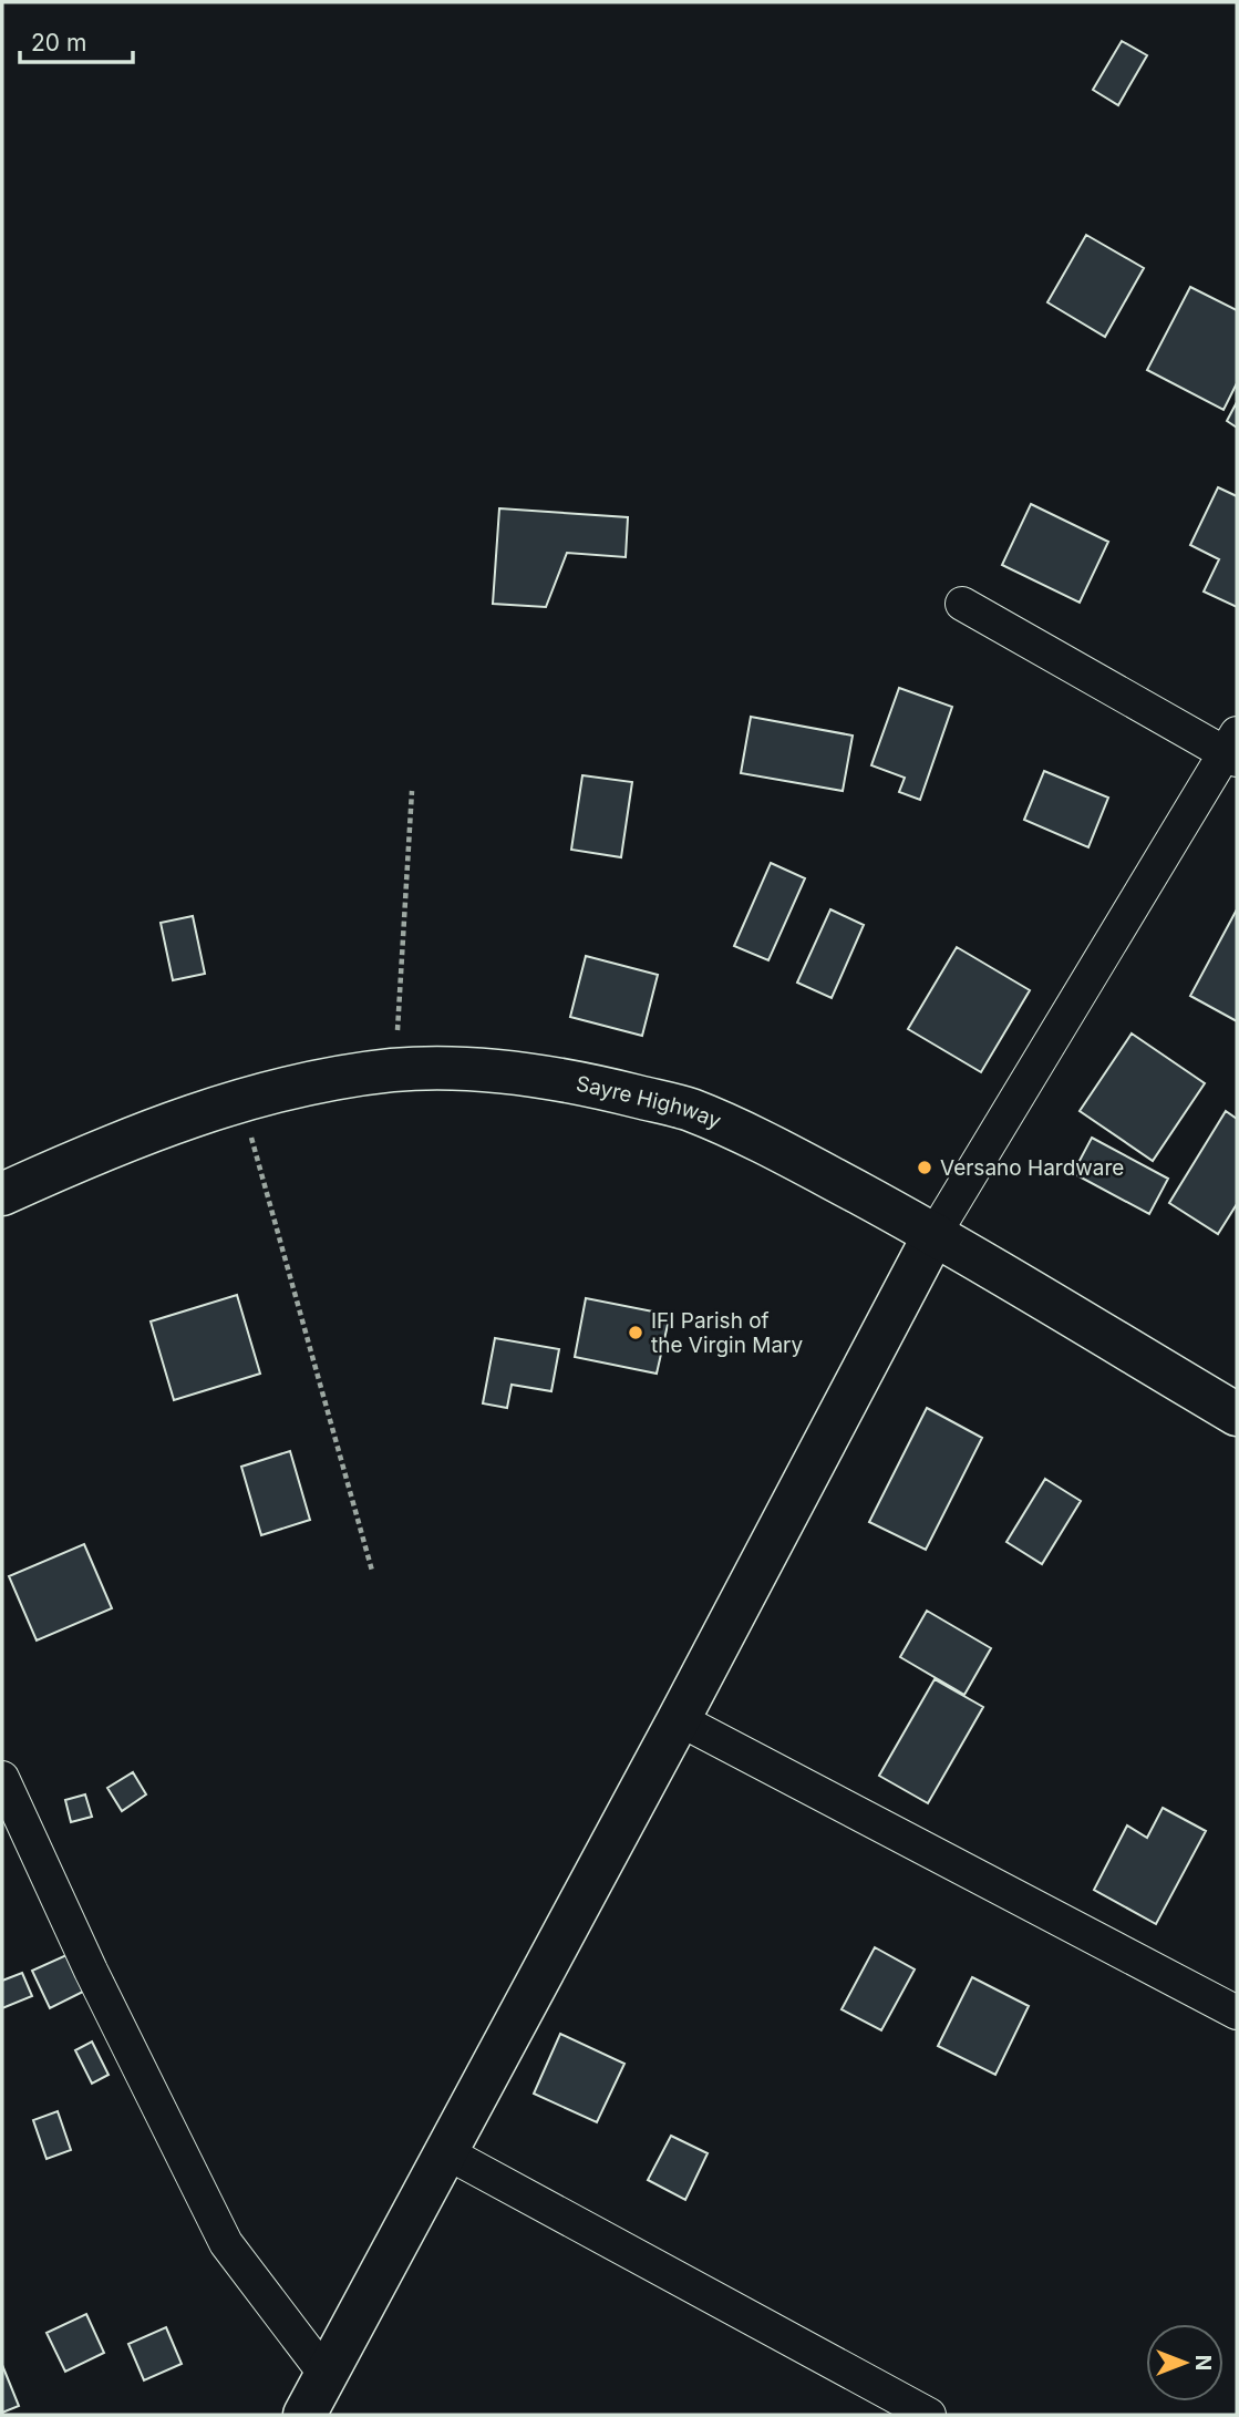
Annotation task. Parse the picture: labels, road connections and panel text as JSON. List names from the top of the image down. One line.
{"streets":{"main road":["Sayre Highway"]},"places":["Versano Hardware","IFI Parish of the Virgin Mary"],"scale_bar":"20 m","north":"right"}
